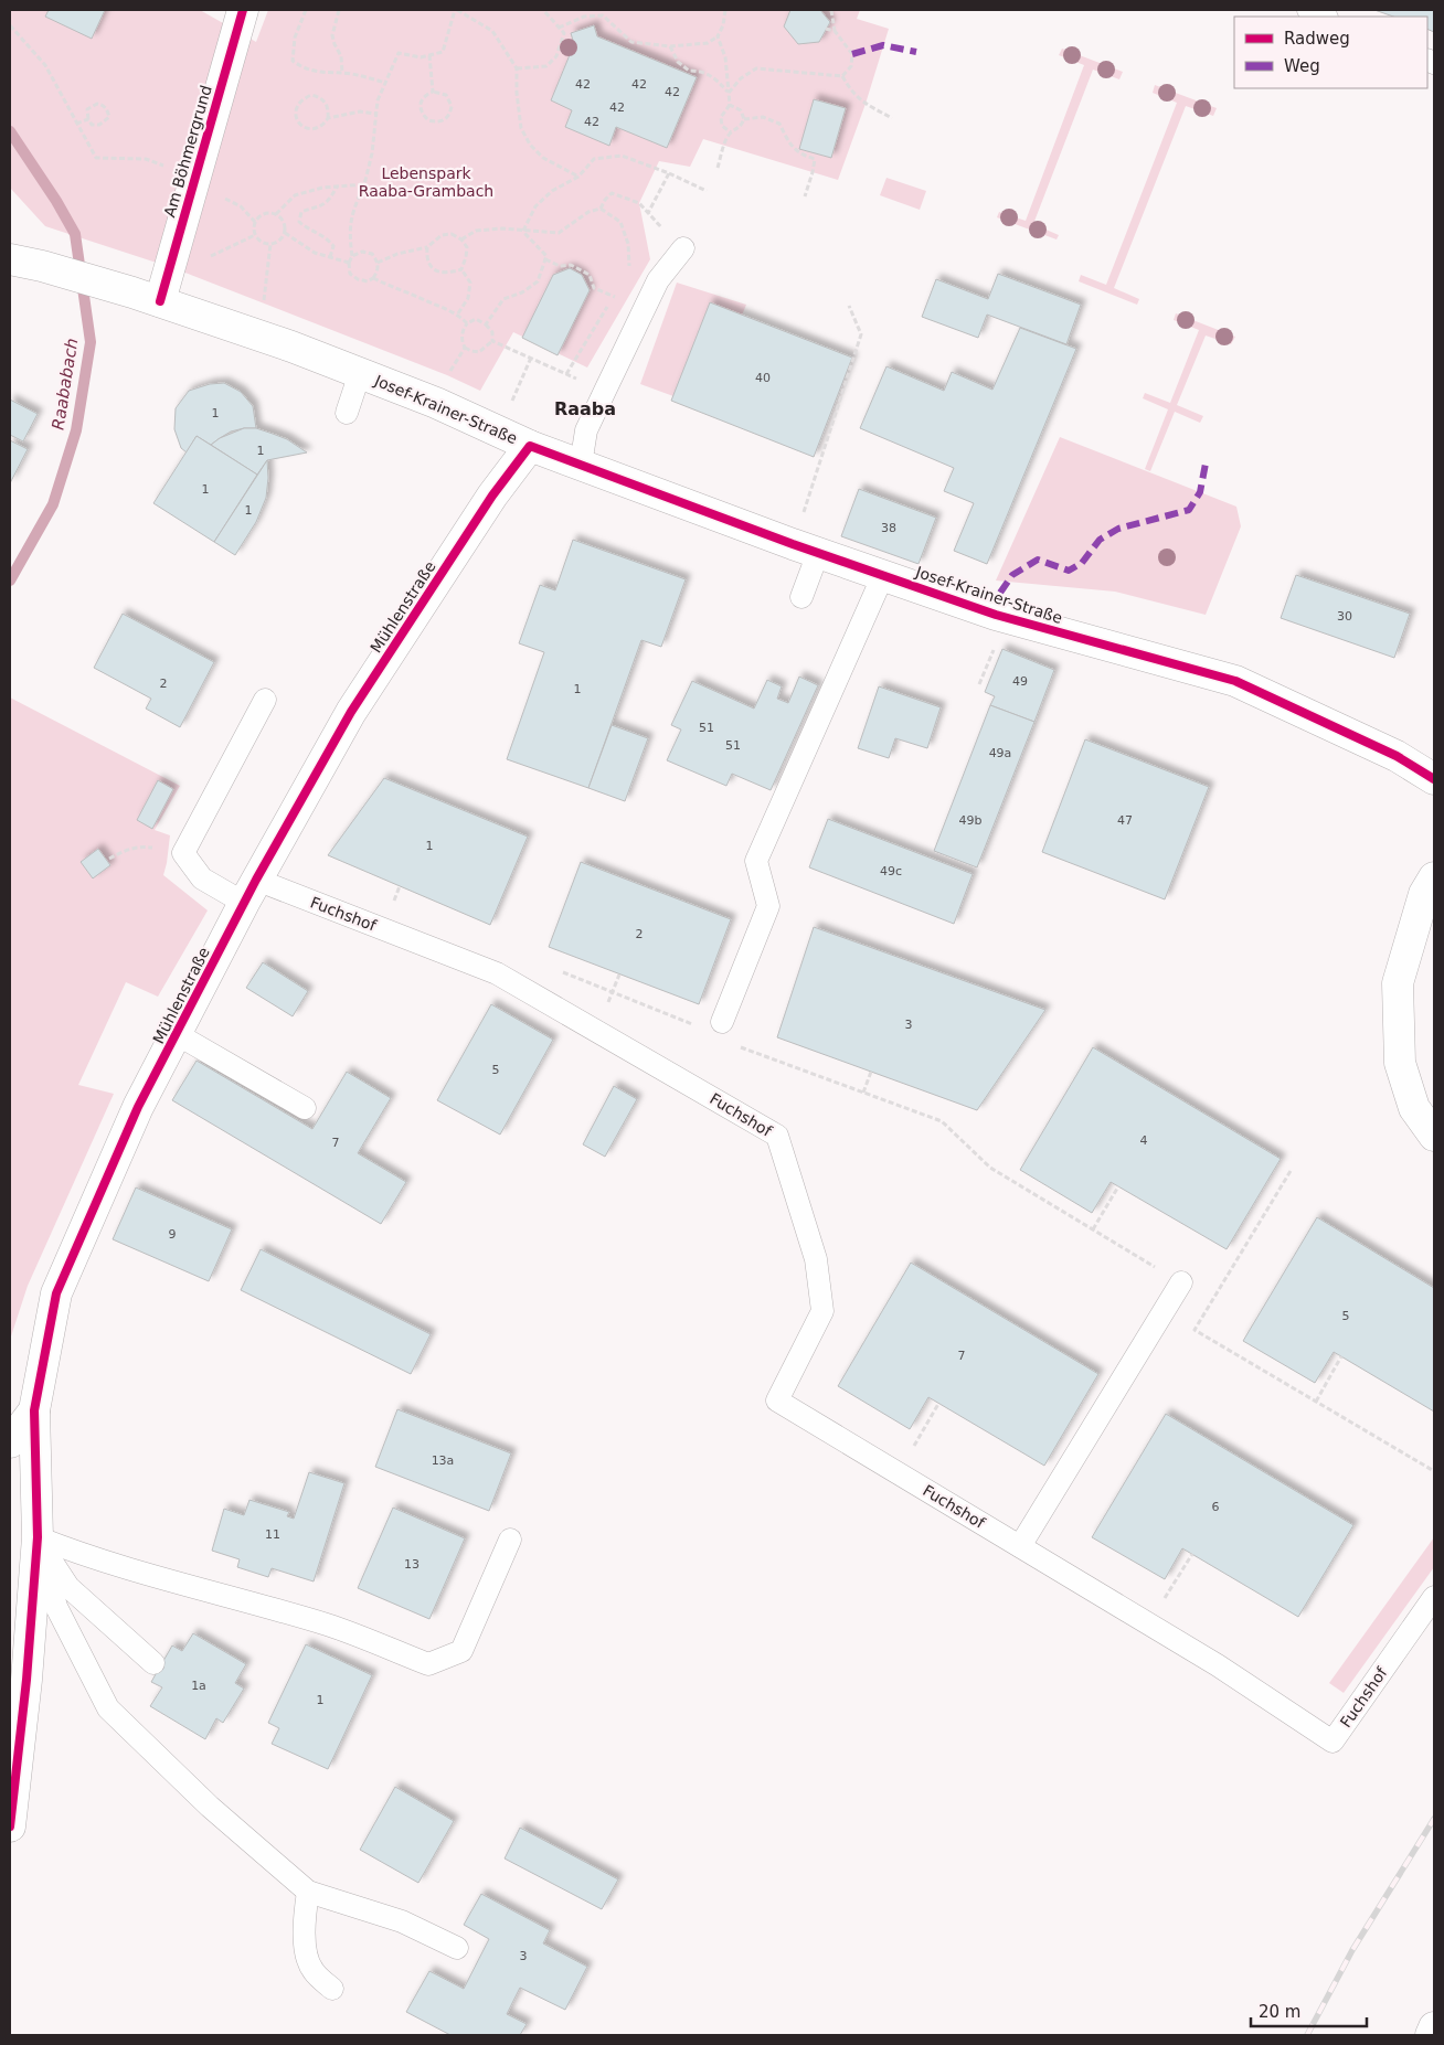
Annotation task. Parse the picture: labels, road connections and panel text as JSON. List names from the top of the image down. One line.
{"streets":{"street":["Am Böhmergrund","Josef-Krainer-Straße","Mühlenstraße"],"lane":["Fuchshof"]},"crossings":[["Am Böhmergrund","Josef-Krainer-Straße"],["Josef-Krainer-Straße","Mühlenstraße"],["Mühlenstraße","Fuchshof"]],"districts":["Raaba"],"water":["Raababach"],"parks":["Lebenspark Raaba-Grambach"],"house_numbers":["42","42","42","42","42","40","1","1","1","1","38","30","49","2","1","51","51","49a","49b","47","1","49c","2","3","5","4","7","9","5","7","13a","6","11","13","1a","1","3"],"legend":["Radweg","Weg"],"scale_bar":"20 m"}
